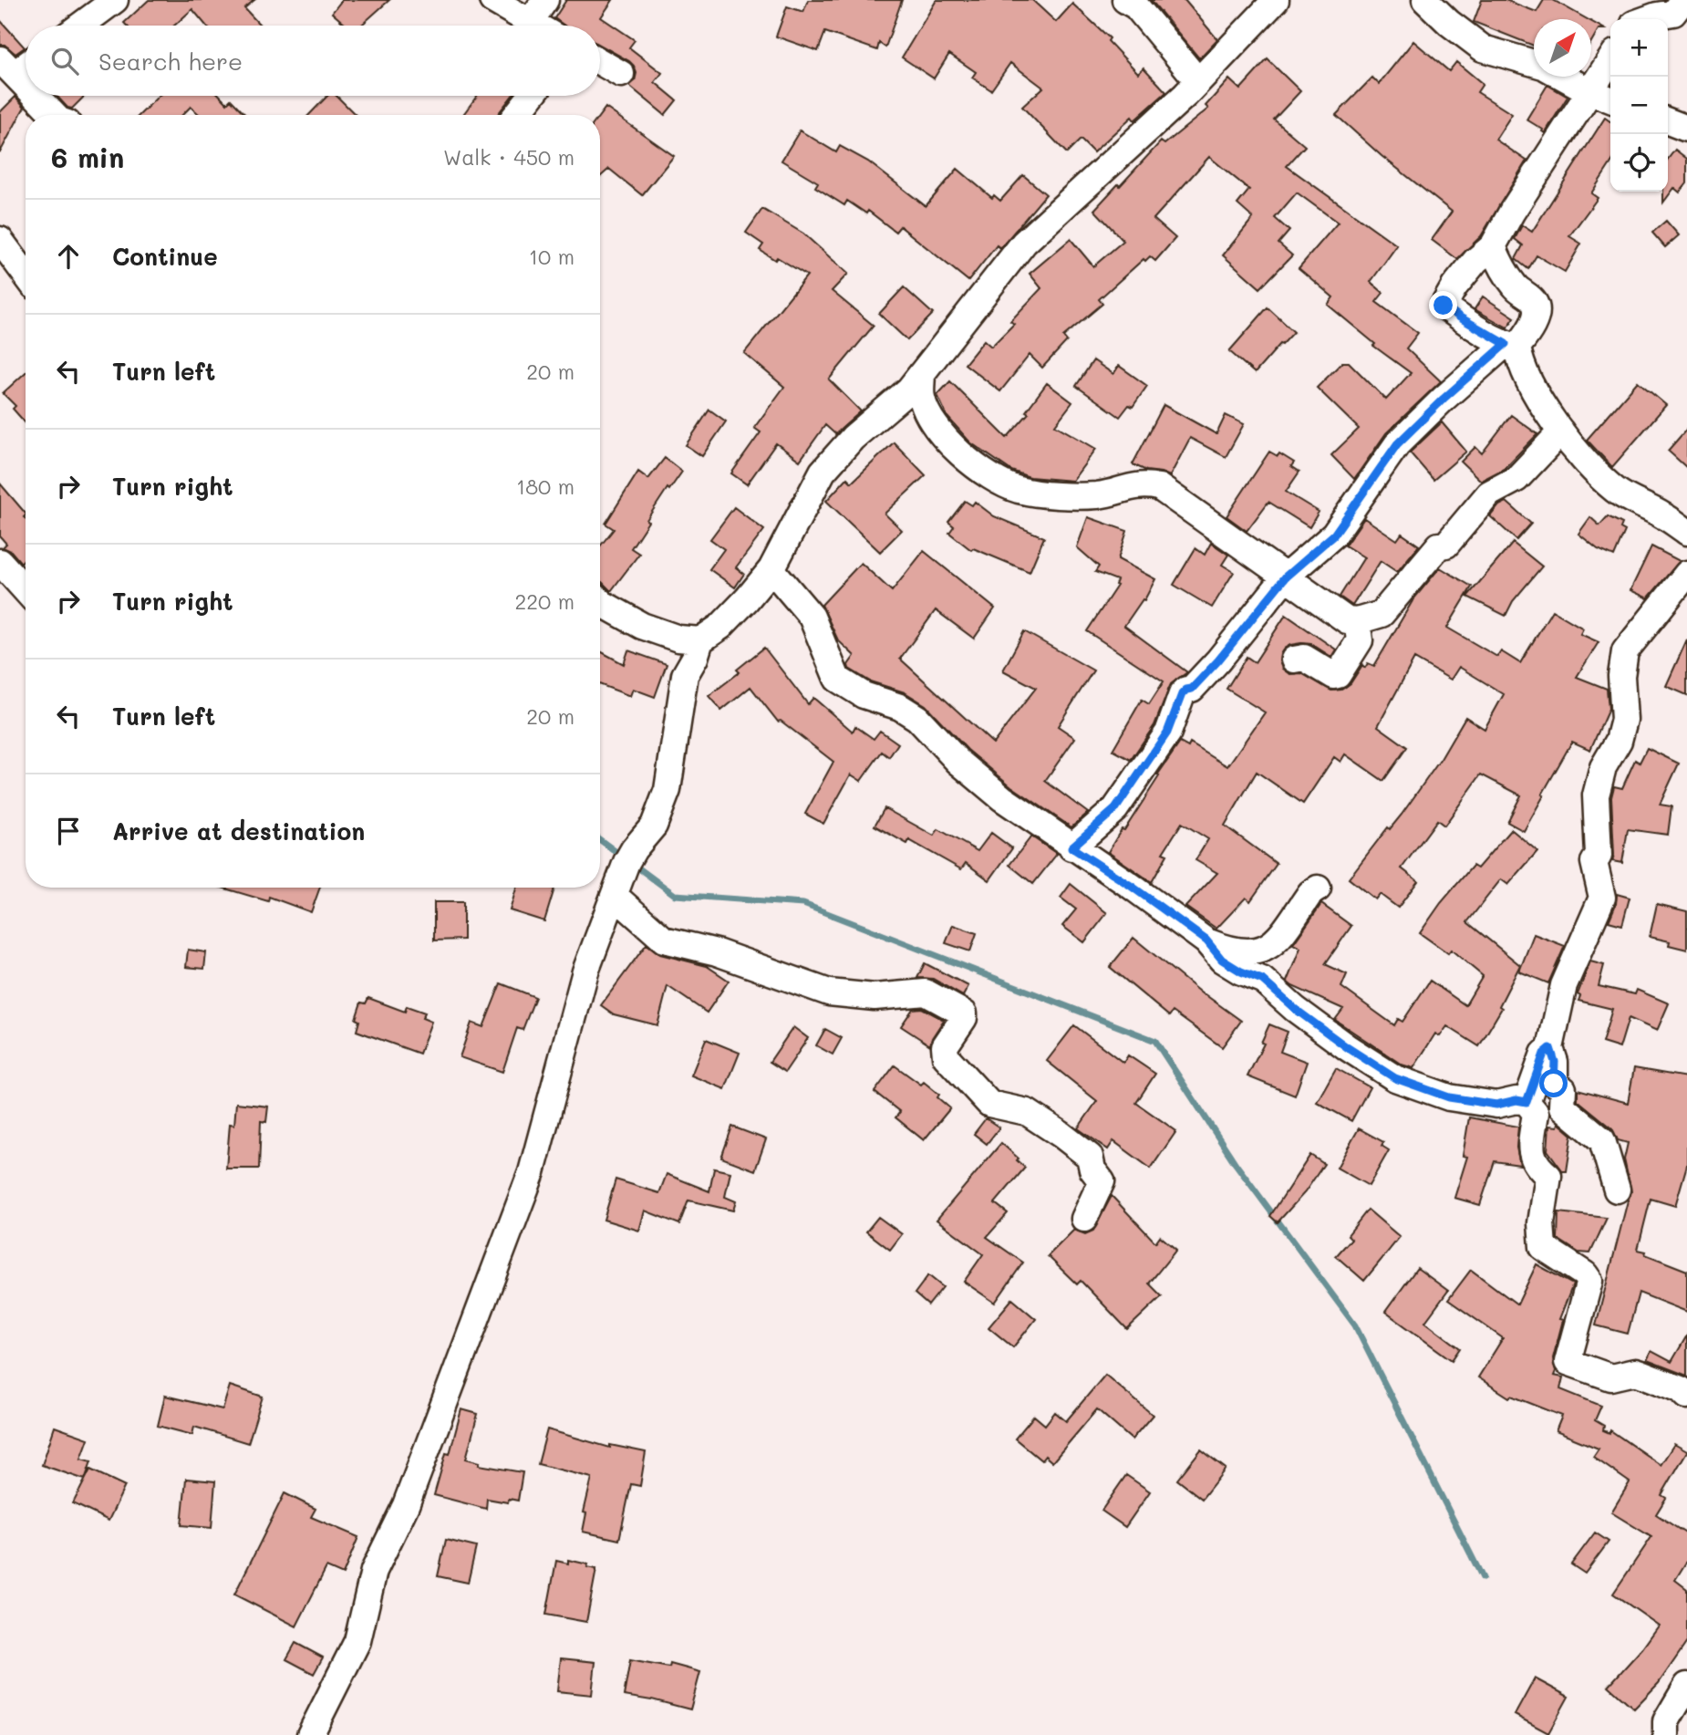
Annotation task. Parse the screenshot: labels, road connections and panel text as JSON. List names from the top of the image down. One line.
{"north":"top right","page":{"map_buttons":["+","−"],"search":"Search here","heading":["6 min","Walk · 450 m"],"list":[["Continue","10 m"],["Turn left","20 m"],["Turn right","180 m"],["Turn right","220 m"],["Turn left","20 m"],"Arrive at destination"]}}
